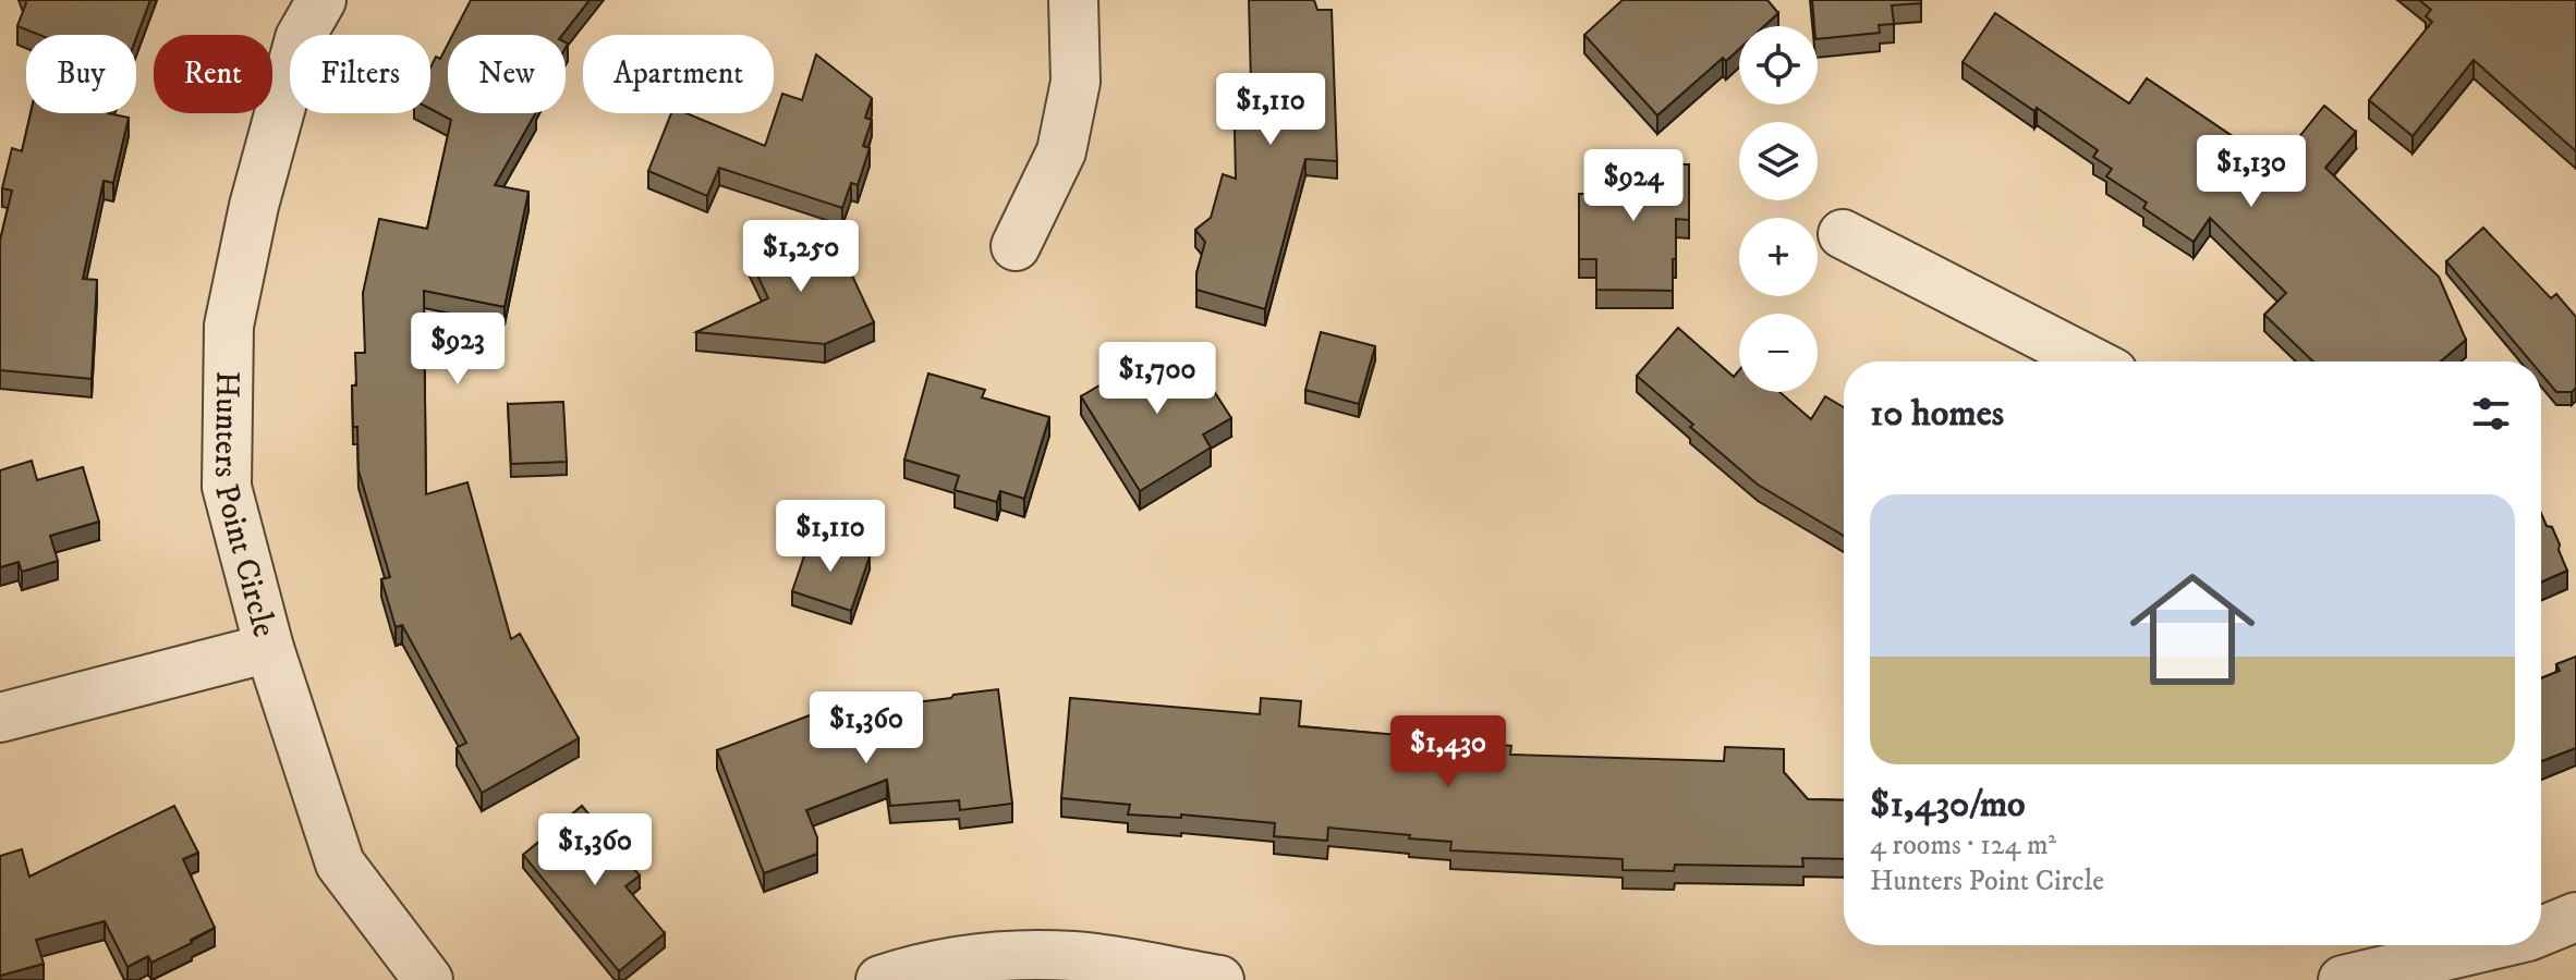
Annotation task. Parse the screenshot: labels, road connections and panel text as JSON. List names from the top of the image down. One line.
{"streets":{"street":["Hunters Point Circle"]},"page":{"map_buttons":["+","−"],"chip":["Buy","Rent","Filters","New","Apartment"],"price":["$1,110","$1,130","$924","$1,250","$923","$1,700","$1,110","$1,360","$1,430","$1,360"],"heading":"10 homes","list":[{"name":"$1,430/mo","note":"4 rooms · 124 m² · Hunters Point Circle"}]}}
